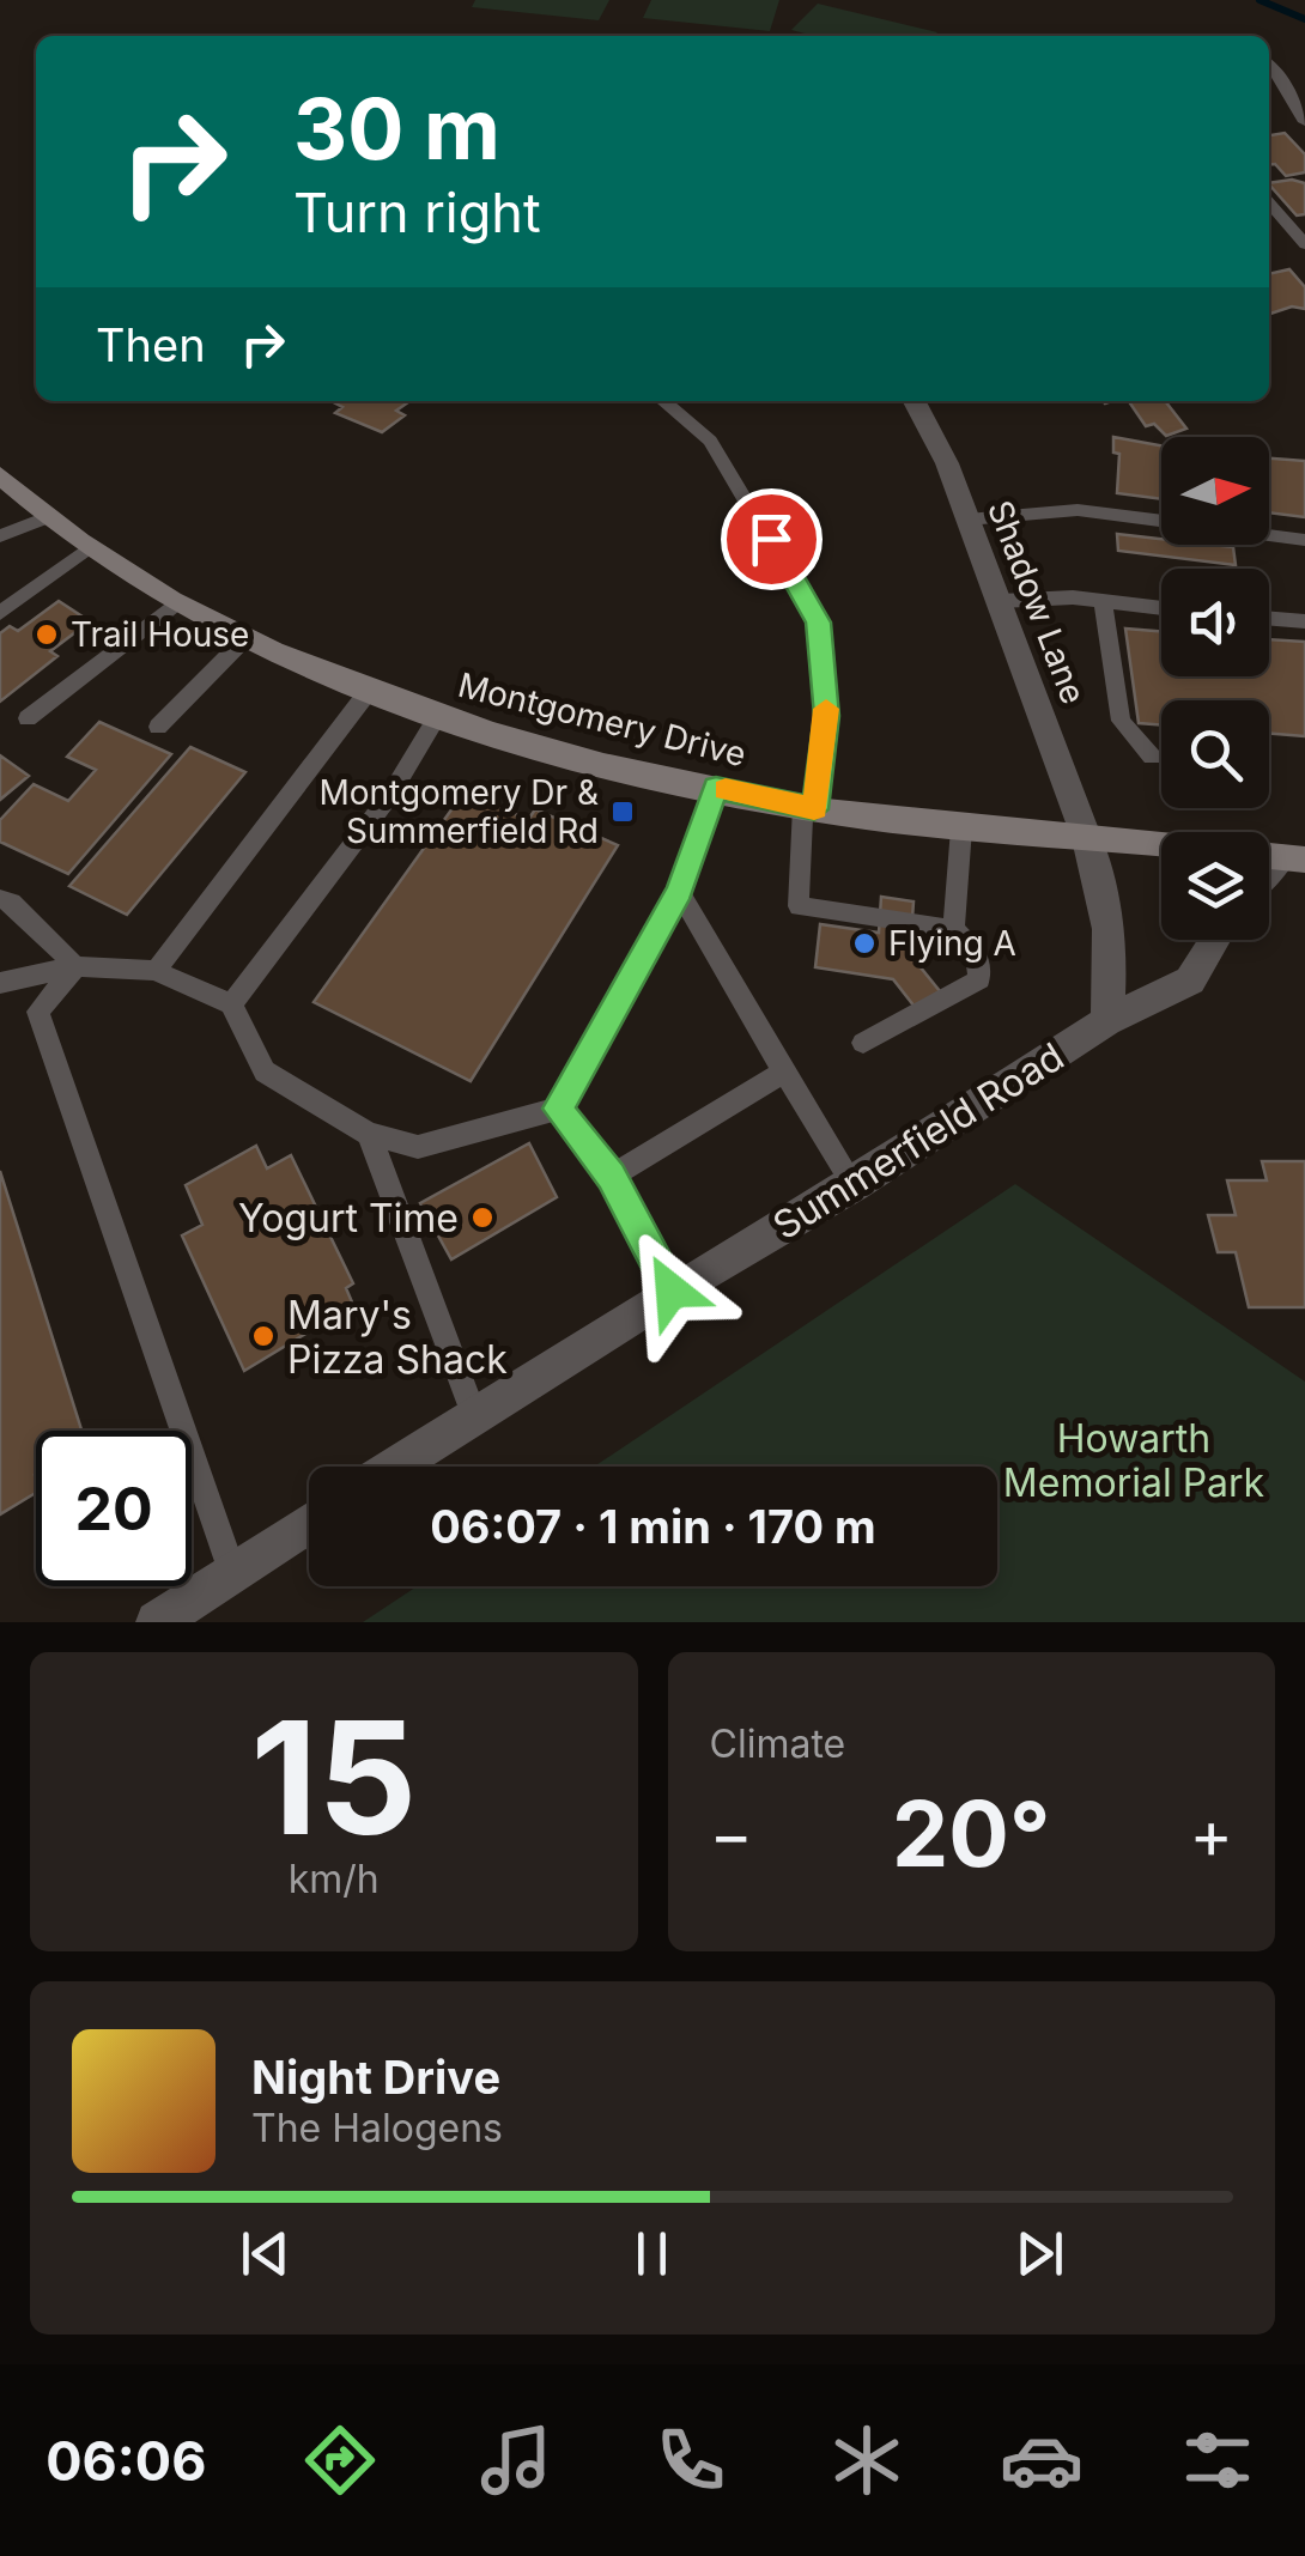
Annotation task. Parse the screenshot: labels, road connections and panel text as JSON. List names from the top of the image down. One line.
{"streets":{"main road":["Montgomery Drive"],"street":["Shadow Lane","Summerfield Road"]},"crossings":[["Shadow Lane","Montgomery Drive"]],"parks":["Howarth Memorial Park"],"places":{"other":["Trail House","Flying A","Yogurt Time","Mary's Pizza Shack"],"transit":["Montgomery Dr & Summerfield Rd"]},"north":"right","page":{"turn":["30 m","Turn right"],"then":"Then","limit":"20","trip":"06:07 · 1 min · 170 m","tile":[["15","km/h"],"Climate"],"heat":["−","20°","+"],"song":["Night Drive","The Halogens"],"tabs":"06:06"}}
